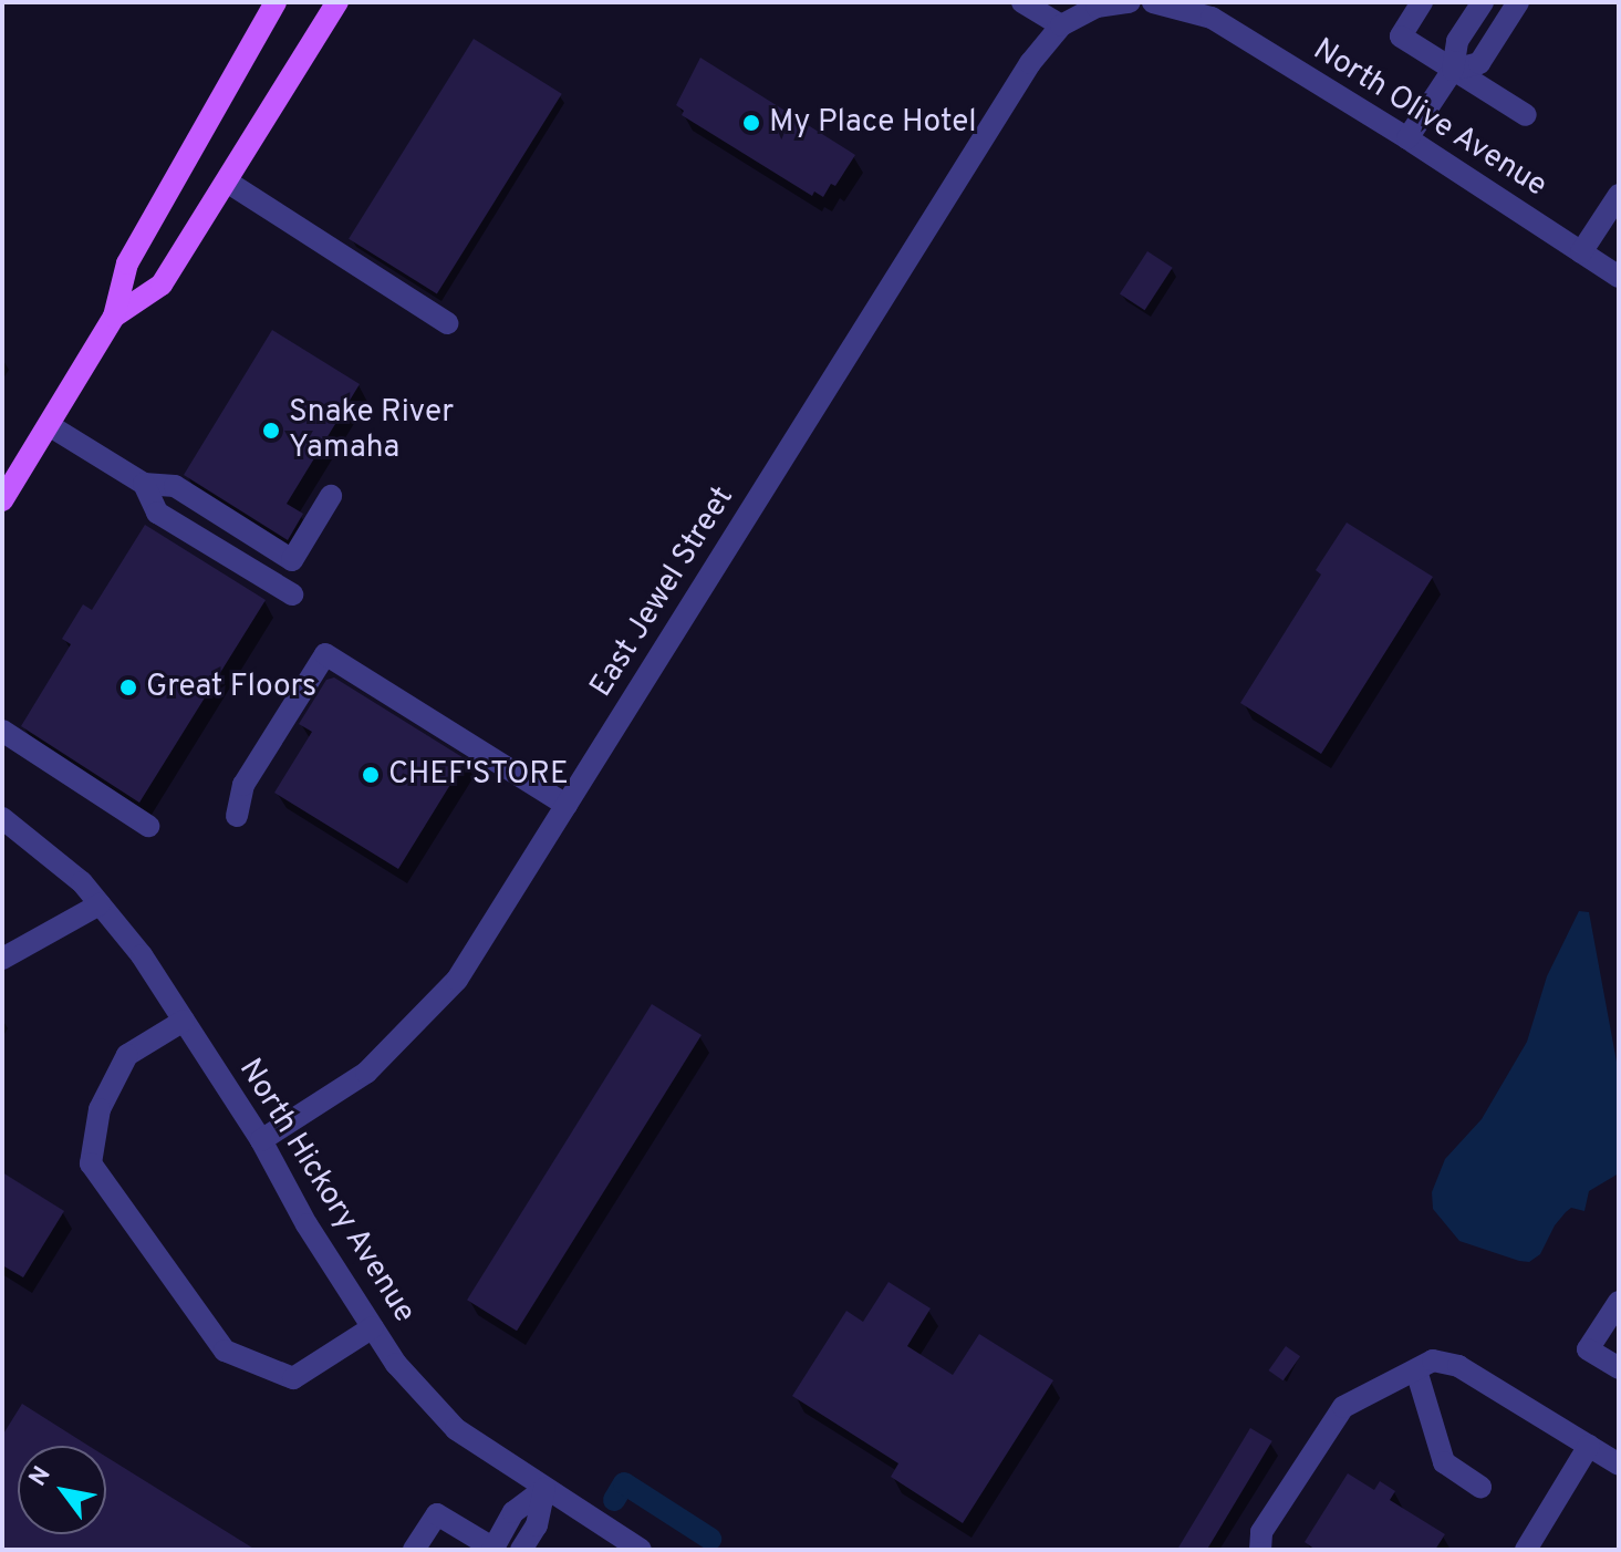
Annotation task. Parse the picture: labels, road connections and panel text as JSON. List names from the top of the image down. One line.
{"streets":{"street":["North Olive Avenue","East Jewel Street","North Hickory Avenue"]},"crossings":[["East Jewel Street","North Hickory Avenue"]],"places":["My Place Hotel","Snake River Yamaha","Great Floors","CHEF'STORE"],"north":"top left"}
